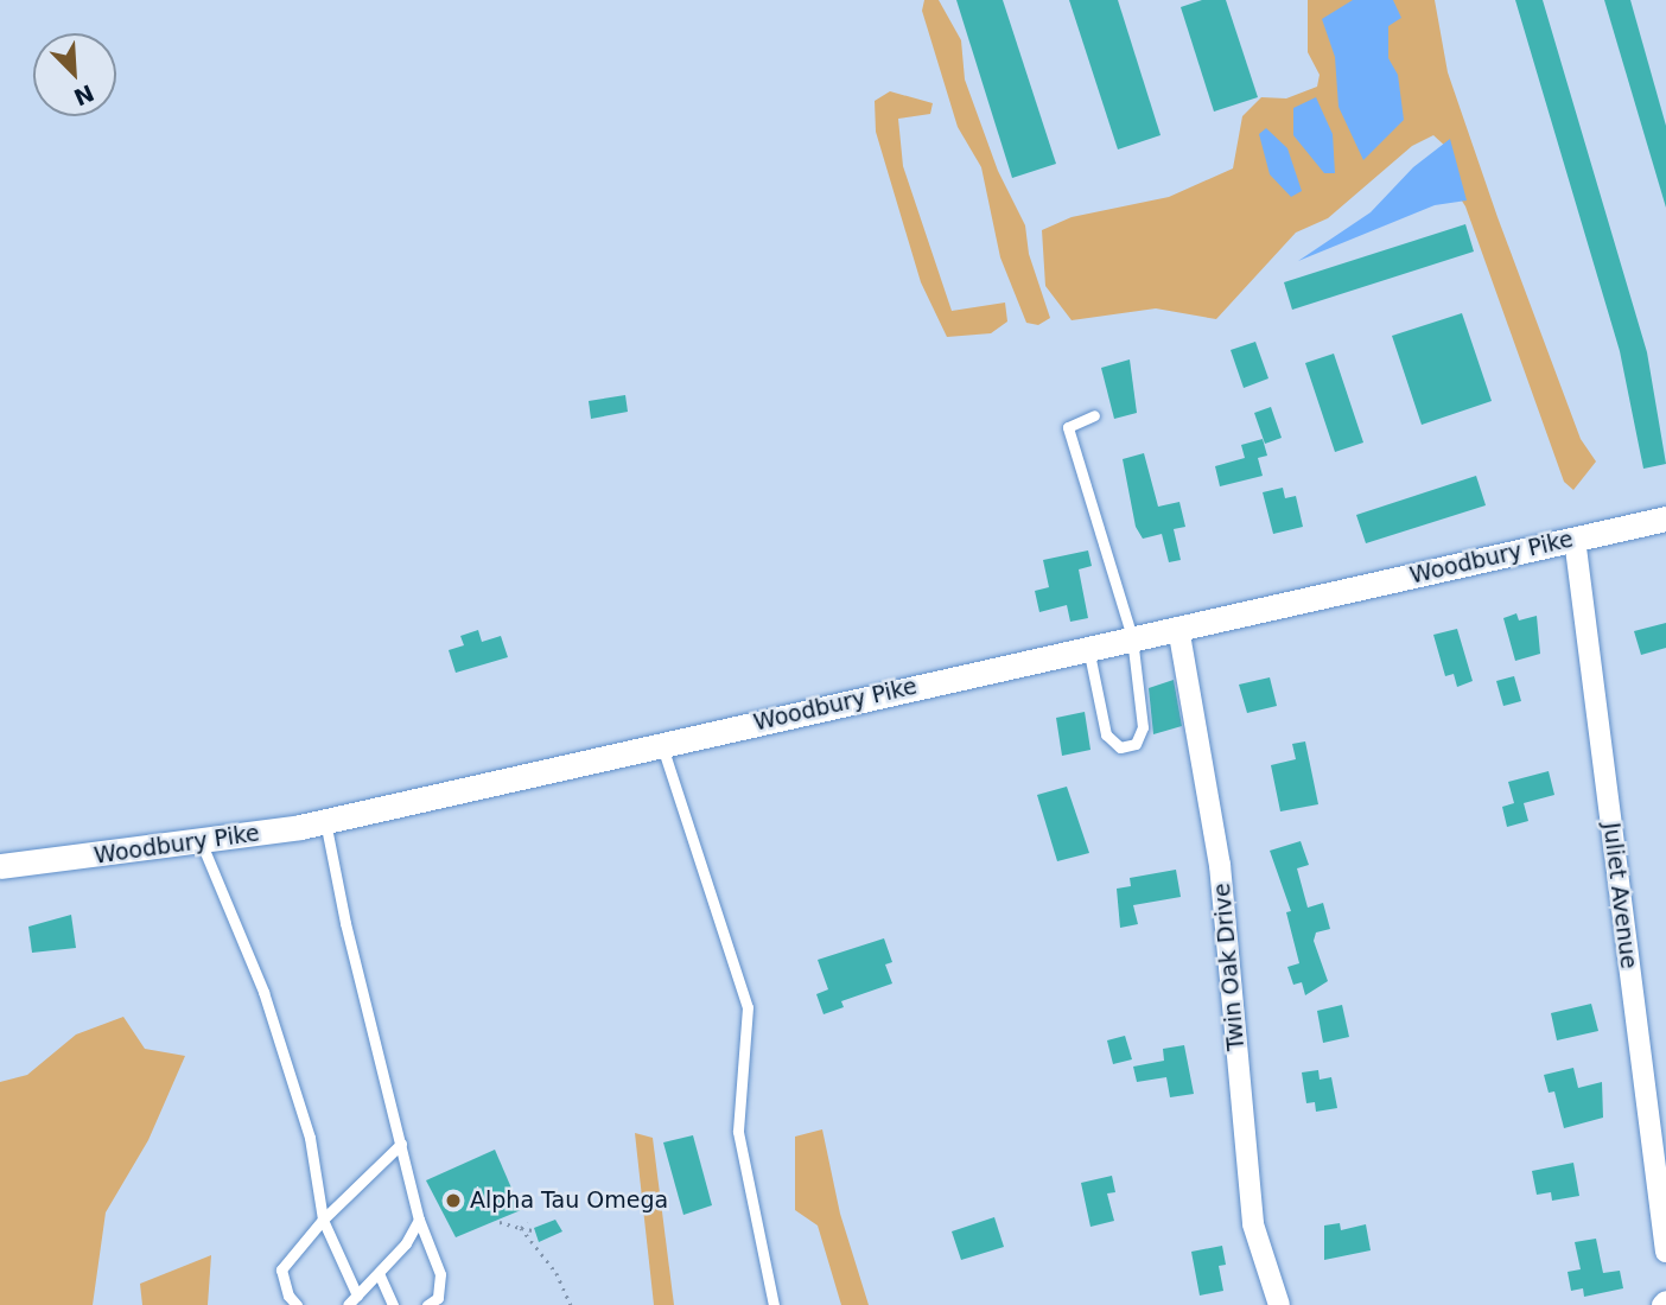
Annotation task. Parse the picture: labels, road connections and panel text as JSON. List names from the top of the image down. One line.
{"streets":{"street":["Woodbury Pike","Juliet Avenue","Twin Oak Drive"]},"crossings":[["Woodbury Pike","Juliet Avenue"],["Woodbury Pike","Twin Oak Drive"]],"places":["Alpha Tau Omega"],"north":"bottom right"}
